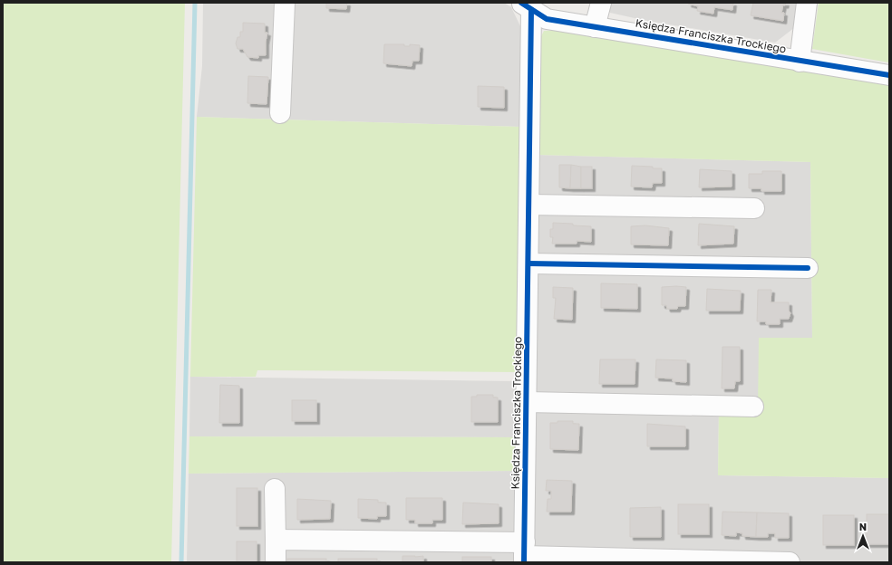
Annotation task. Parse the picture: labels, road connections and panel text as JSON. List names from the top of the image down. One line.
{"streets":{"street":["Księdza Franciszka Trockiego"]},"north":"top"}
